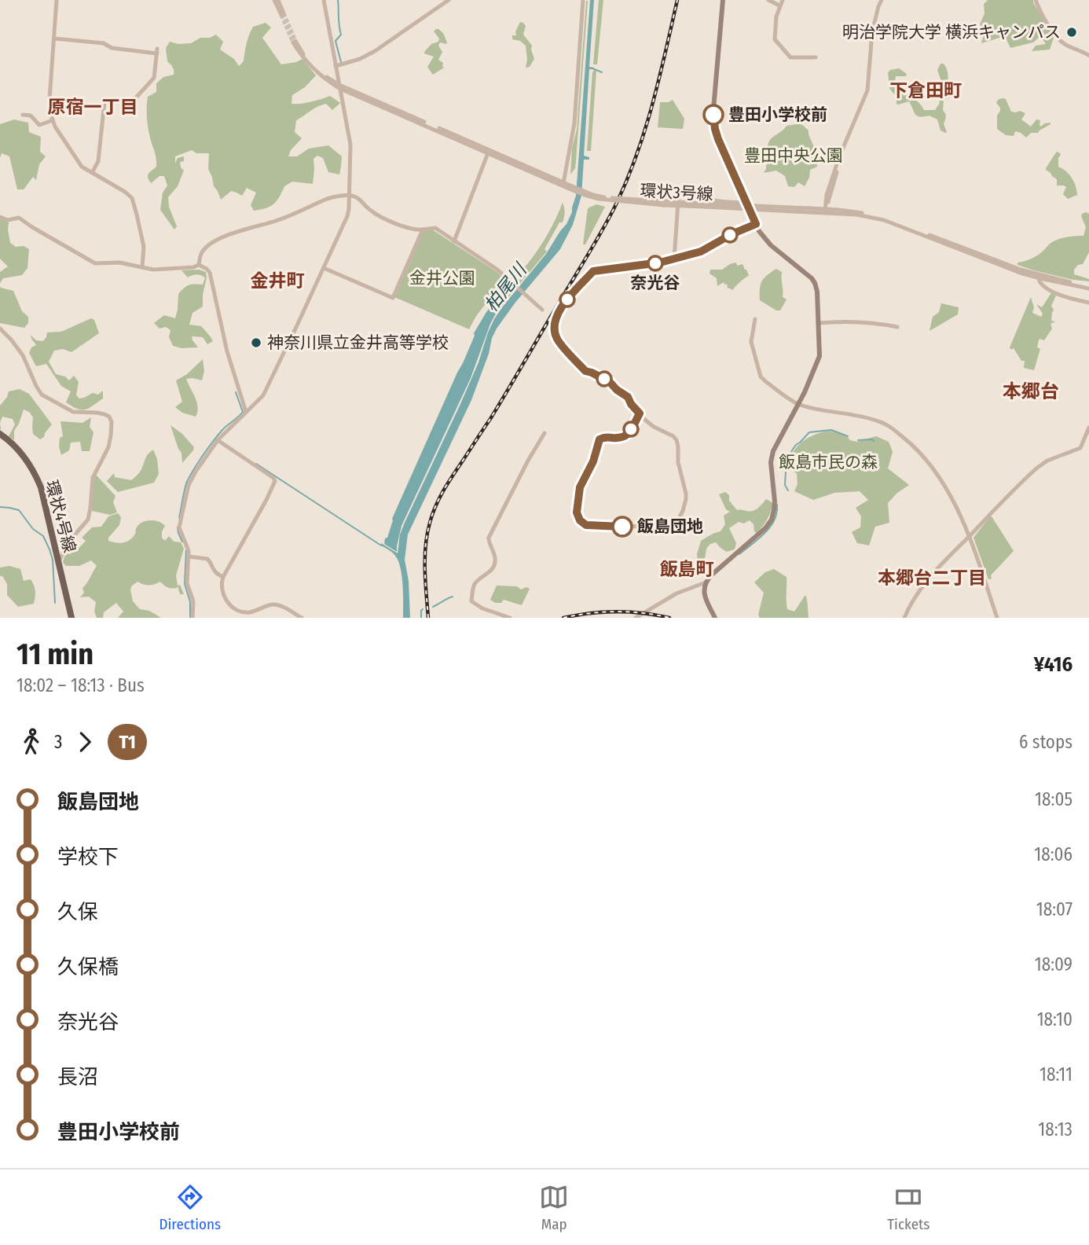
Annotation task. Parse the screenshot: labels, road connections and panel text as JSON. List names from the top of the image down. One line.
{"streets":{"main road":["環状4号線"],"street":["環状3号線"]},"districts":["下倉田町","原宿一丁目","金井町","本郷台","飯島町","本郷台二丁目"],"water":["柏尾川"],"parks":["豊田中央公園","金井公園","飯島市民の森"],"places":["明治学院大学 横浜キャンパス","豊田小学校前","奈光谷","神奈川県立金井高等学校","飯島団地"],"lines":["bus line T1"],"page":{"heading":["11 min","18:02 – 18:13 · Bus","¥416"],"legs":["3","T1","6 stops"],"list":[{"name":"飯島団地","value":"18:05"},{"name":"学校下","value":"18:06"},{"name":"久保","value":"18:07"},{"name":"久保橋","value":"18:09"},{"name":"奈光谷","value":"18:10"},{"name":"長沼","value":"18:11"},{"name":"豊田小学校前","value":"18:13"}],"tabs":["Directions","Map","Tickets"]}}
